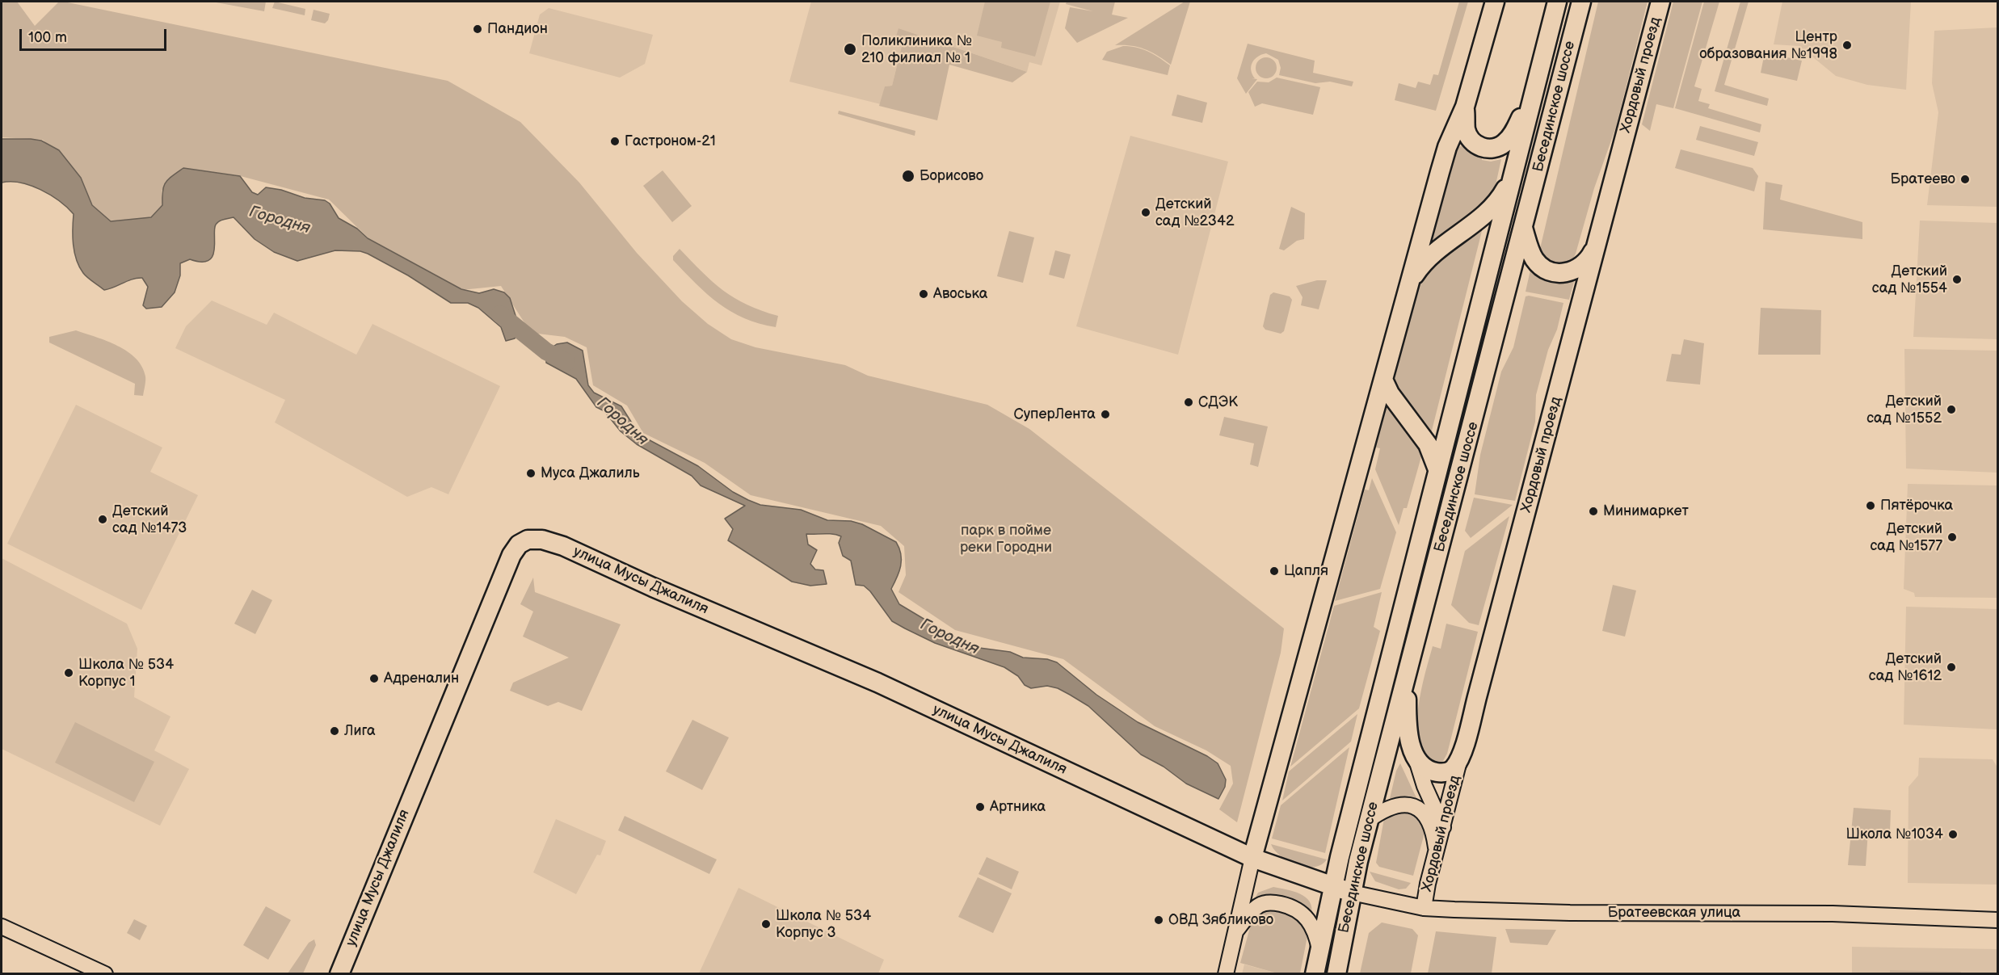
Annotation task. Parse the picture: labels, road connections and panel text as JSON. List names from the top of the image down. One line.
{"streets":{"main road":["Хордовый проезд","Бесединское шоссе","улица Мусы Джалиля"],"street":["Братеевская улица"]},"crossings":[["Хордовый проезд","Братеевская улица"],["Бесединское шоссе","Братеевская улица"]],"water":["Городня"],"parks":["парк в пойме реки Городни"],"places":["Пандион","Центр образования №1998","Поликлиника № 210 филиал № 1","Гастроном-21","Борисово","Братеево","Детский сад №2342","Детский сад №1554","Авоська","СДЭК","Детский сад №1552","СуперЛента","Муса Джалиль","Пятёрочка","Минимаркет","Детский сад №1473","Детский сад №1577","Цапля","Детский сад №1612","Школа № 534 Корпус 1","Адреналин","Лига","Артника","Школа №1034","ОВД Зябликово","Школа № 534 Корпус 3"],"scale_bar":"100 m"}
